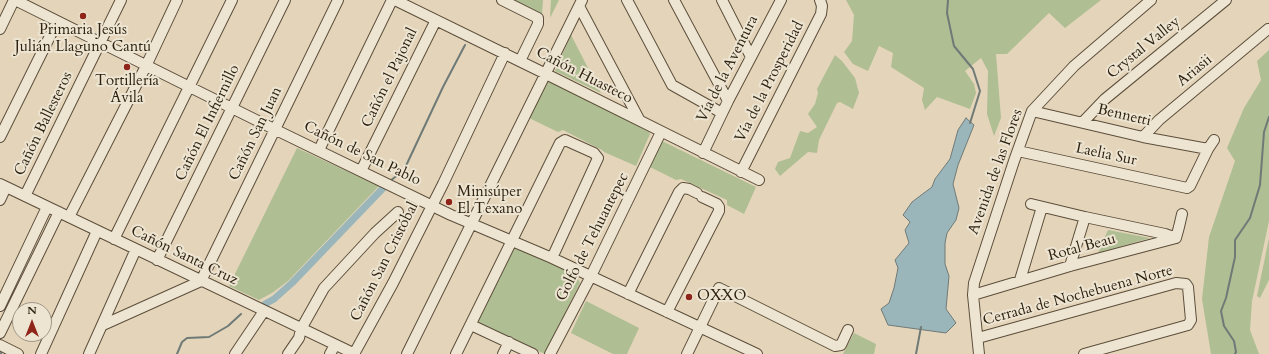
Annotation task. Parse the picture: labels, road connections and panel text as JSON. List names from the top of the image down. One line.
{"streets":{"street":["Crystal Valley","Vía de la Aventura","Ariasii","Cañón Huasteco","Cañón el Pajonal","Vía de la Prosperidad","Bennetti","Cañón El Infiernillo","Cañón Ballesteros","Cañón San Juan","Cañón de San Pablo","Laelia Sur","Avenida de las Flores","Golfo de Tehuantepec","Rotal Beau","Cañón Santa Cruz","Cañón San Cristóbal","Cerrada de Nochebuena Norte"]},"crossings":[["Crystal Valley","Bennetti"],["Vía de la Aventura","Cañón Huasteco"],["Ariasii","Bennetti"],["Cañón Huasteco","Cañón el Pajonal"],["Cañón Huasteco","Vía de la Prosperidad"],["Cañón Huasteco","Golfo de Tehuantepec"],["Cañón Huasteco","Cañón San Cristóbal"],["Cañón el Pajonal","Cañón de San Pablo"],["Bennetti","Laelia Sur"],["Bennetti","Avenida de las Flores"],["Cañón El Infiernillo","Cañón de San Pablo"],["Cañón El Infiernillo","Cañón Santa Cruz"],["Cañón Ballesteros","Cañón de San Pablo"],["Cañón Ballesteros","Cañón Santa Cruz"],["Cañón San Juan","Cañón de San Pablo"],["Cañón San Juan","Cañón Santa Cruz"],["Cañón de San Pablo","Golfo de Tehuantepec"],["Cañón de San Pablo","Cañón San Cristóbal"],["Laelia Sur","Avenida de las Flores"],["Avenida de las Flores","Rotal Beau"],["Avenida de las Flores","Cerrada de Nochebuena Norte"],["Cañón Santa Cruz","Cañón San Cristóbal"]],"places":["Primaria Jesús Julián Llaguno Cantú","Tortillería Ávila","Minisúper El Texano","OXXO"],"north":"top"}
